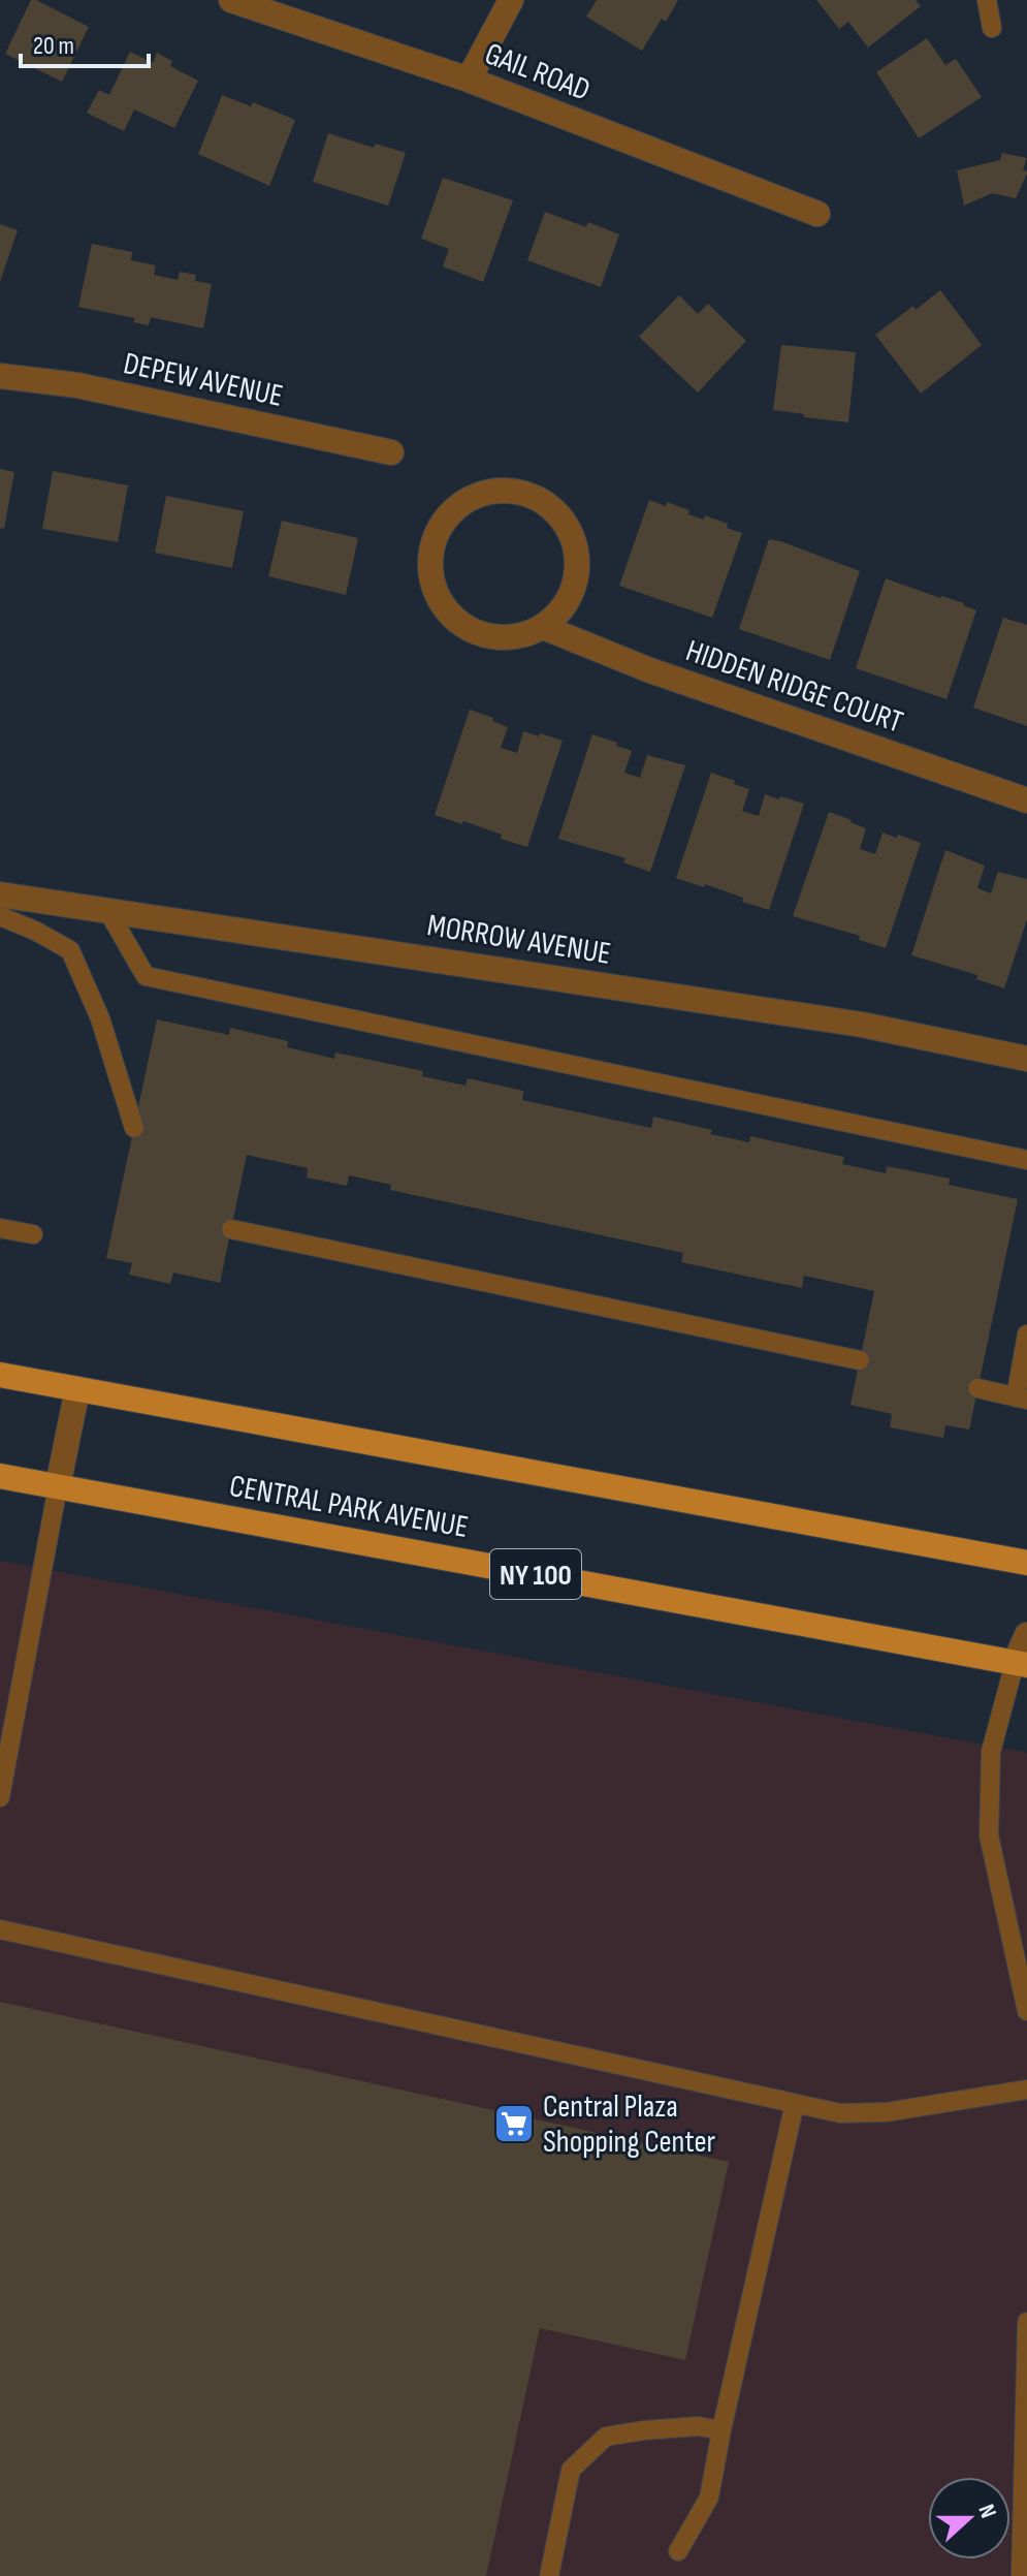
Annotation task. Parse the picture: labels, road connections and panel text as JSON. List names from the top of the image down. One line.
{"streets":{"main road":["CENTRAL PARK AVENUE","NY 100"],"street":["GAIL ROAD","DEPEW AVENUE","HIDDEN RIDGE COURT","MORROW AVENUE"]},"places":{"supermarket":["Central Plaza Shopping Center"]},"scale_bar":"20 m","north":"right"}
